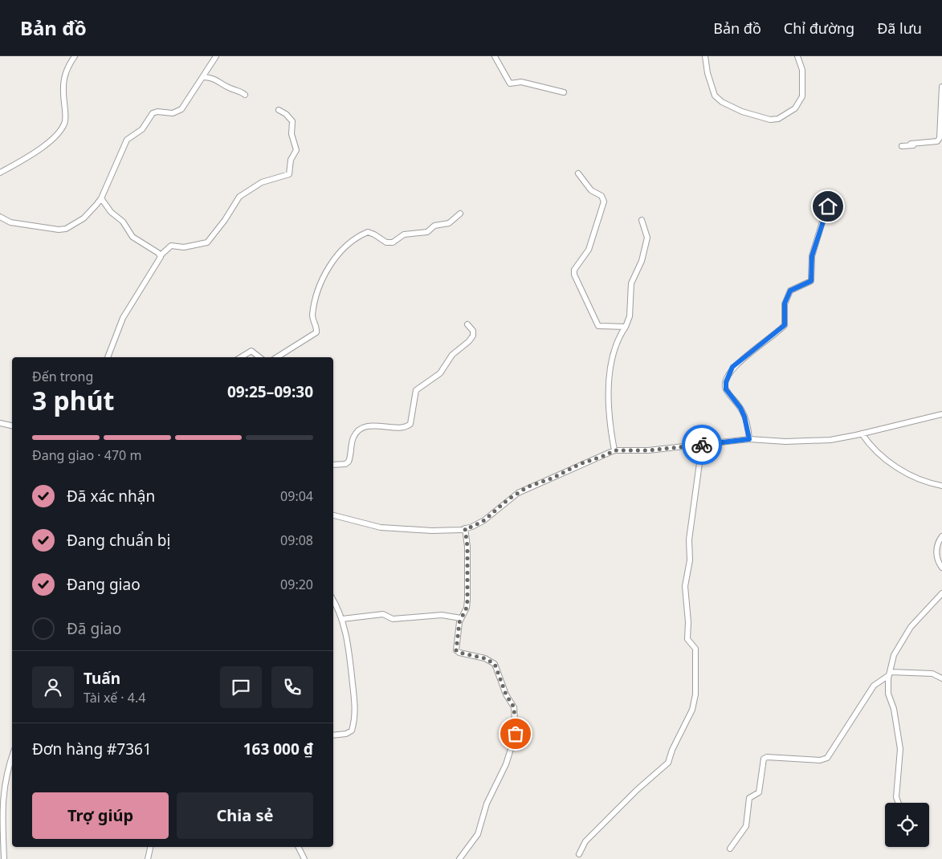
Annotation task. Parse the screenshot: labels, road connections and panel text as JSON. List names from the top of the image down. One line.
{"page":{"header":"Bản đồ","nav":["Bản đồ","Chỉ đường","Đã lưu"],"heading":["3 phút","Đến trong","09:25–09:30"],"panel":["Tuấn","Tài xế · 4.4","Đơn hàng #7361","163 000 ₫"],"bar":"Đang giao · 470 m","list":[["Đã xác nhận","09:04"],["Đang chuẩn bị","09:08"],["Đang giao","09:20"],"Đã giao"],"buttons":["Trợ giúp","Chia sẻ"]}}
